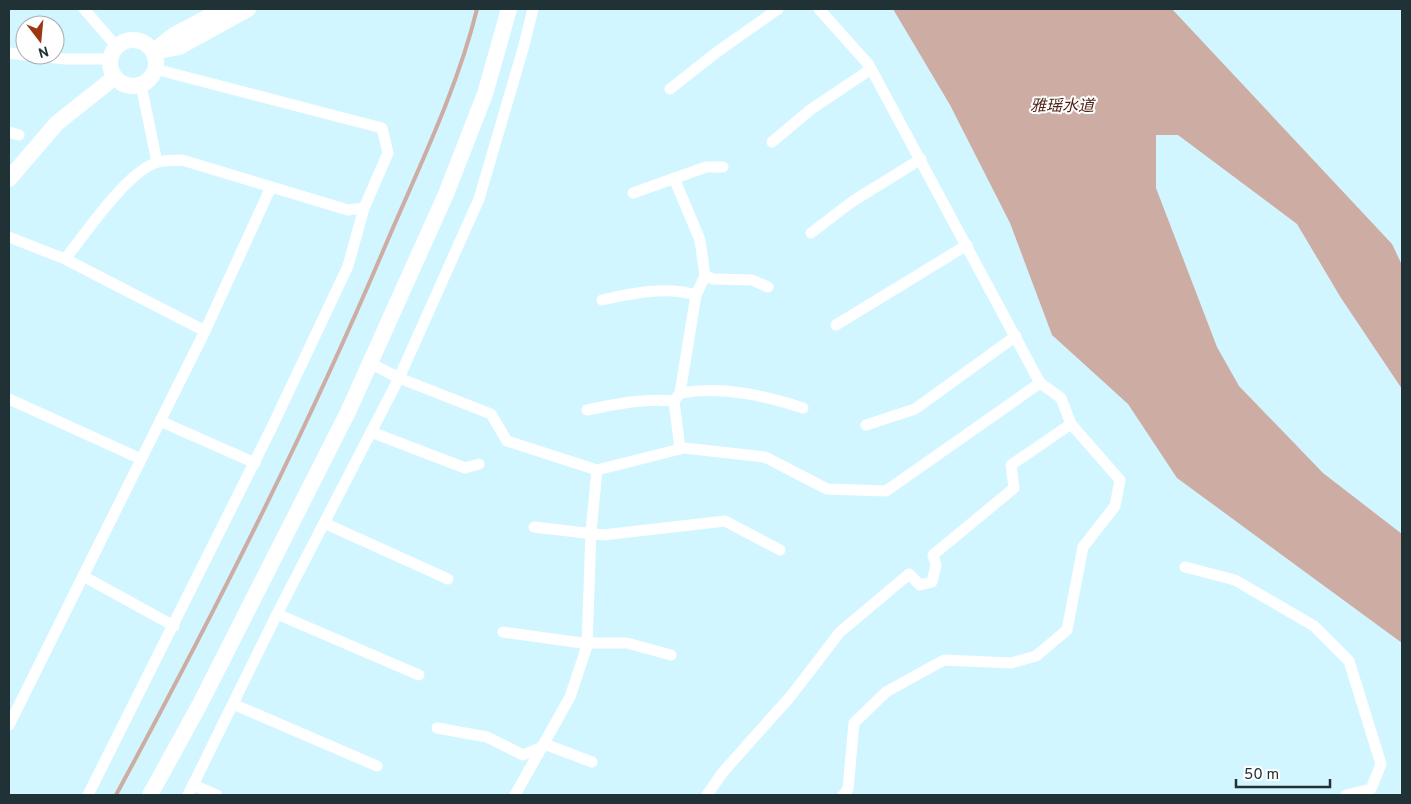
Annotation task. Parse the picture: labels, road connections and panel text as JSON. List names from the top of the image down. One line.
{"water":["雅瑶水道"],"scale_bar":"50 m","north":"bottom"}
